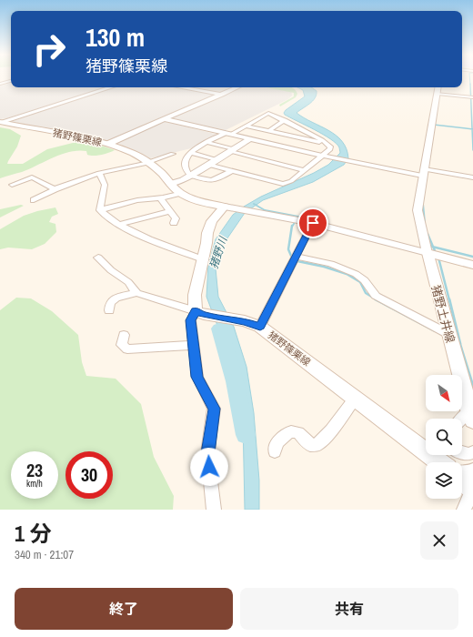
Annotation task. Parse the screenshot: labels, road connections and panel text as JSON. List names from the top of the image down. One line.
{"streets":{"main road":["猪野篠栗線","猪野土井線"]},"water":["猪野川"],"north":"bottom right","page":{"turn":["130 m","猪野篠栗線"],"speed":"23 km/h","limit":"30","heading":["1 分","340 m · 21:07"],"buttons":["終了","共有"]}}
